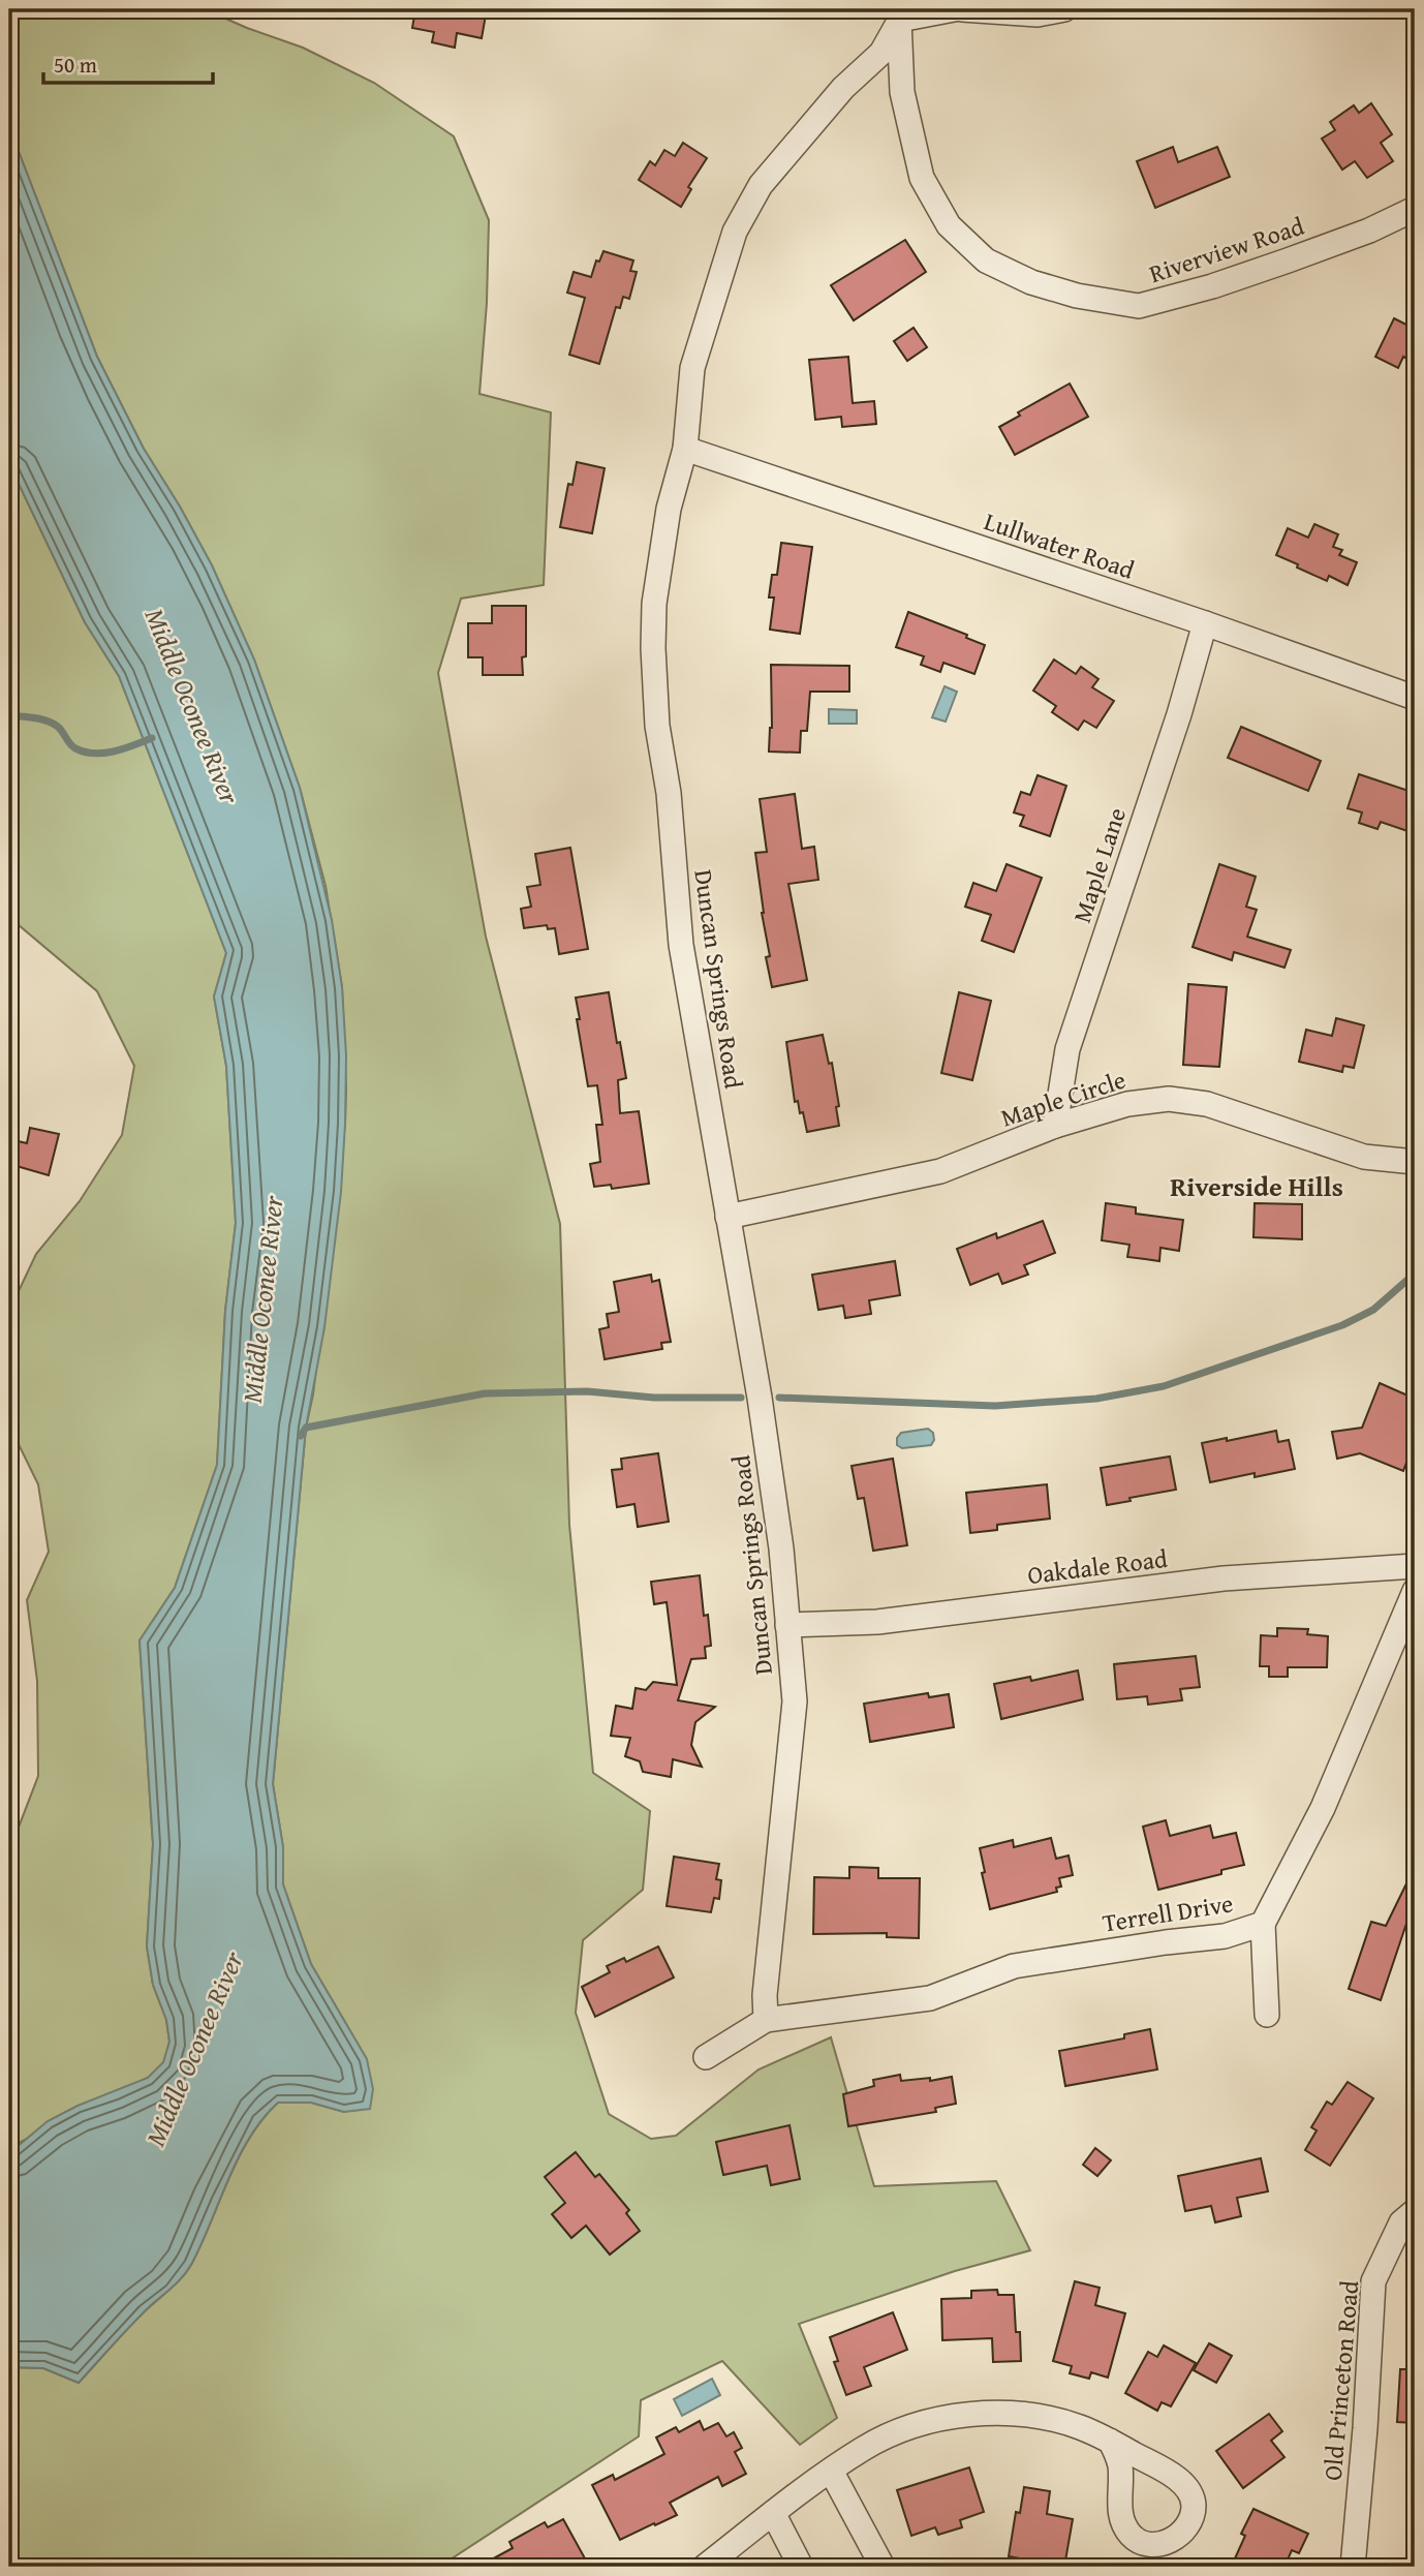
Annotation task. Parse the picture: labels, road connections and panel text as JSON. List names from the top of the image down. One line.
{"streets":{"street":["Riverview Road","Lullwater Road","Maple Lane","Duncan Springs Road","Maple Circle","Oakdale Road","Terrell Drive","Old Princeton Road"]},"crossings":[["Riverview Road","Duncan Springs Road"],["Lullwater Road","Maple Lane"],["Lullwater Road","Duncan Springs Road"],["Maple Lane","Maple Circle"],["Duncan Springs Road","Maple Circle"],["Duncan Springs Road","Oakdale Road"],["Duncan Springs Road","Terrell Drive"]],"districts":["Riverside Hills"],"water":["Middle Oconee River"],"scale_bar":"50 m"}
